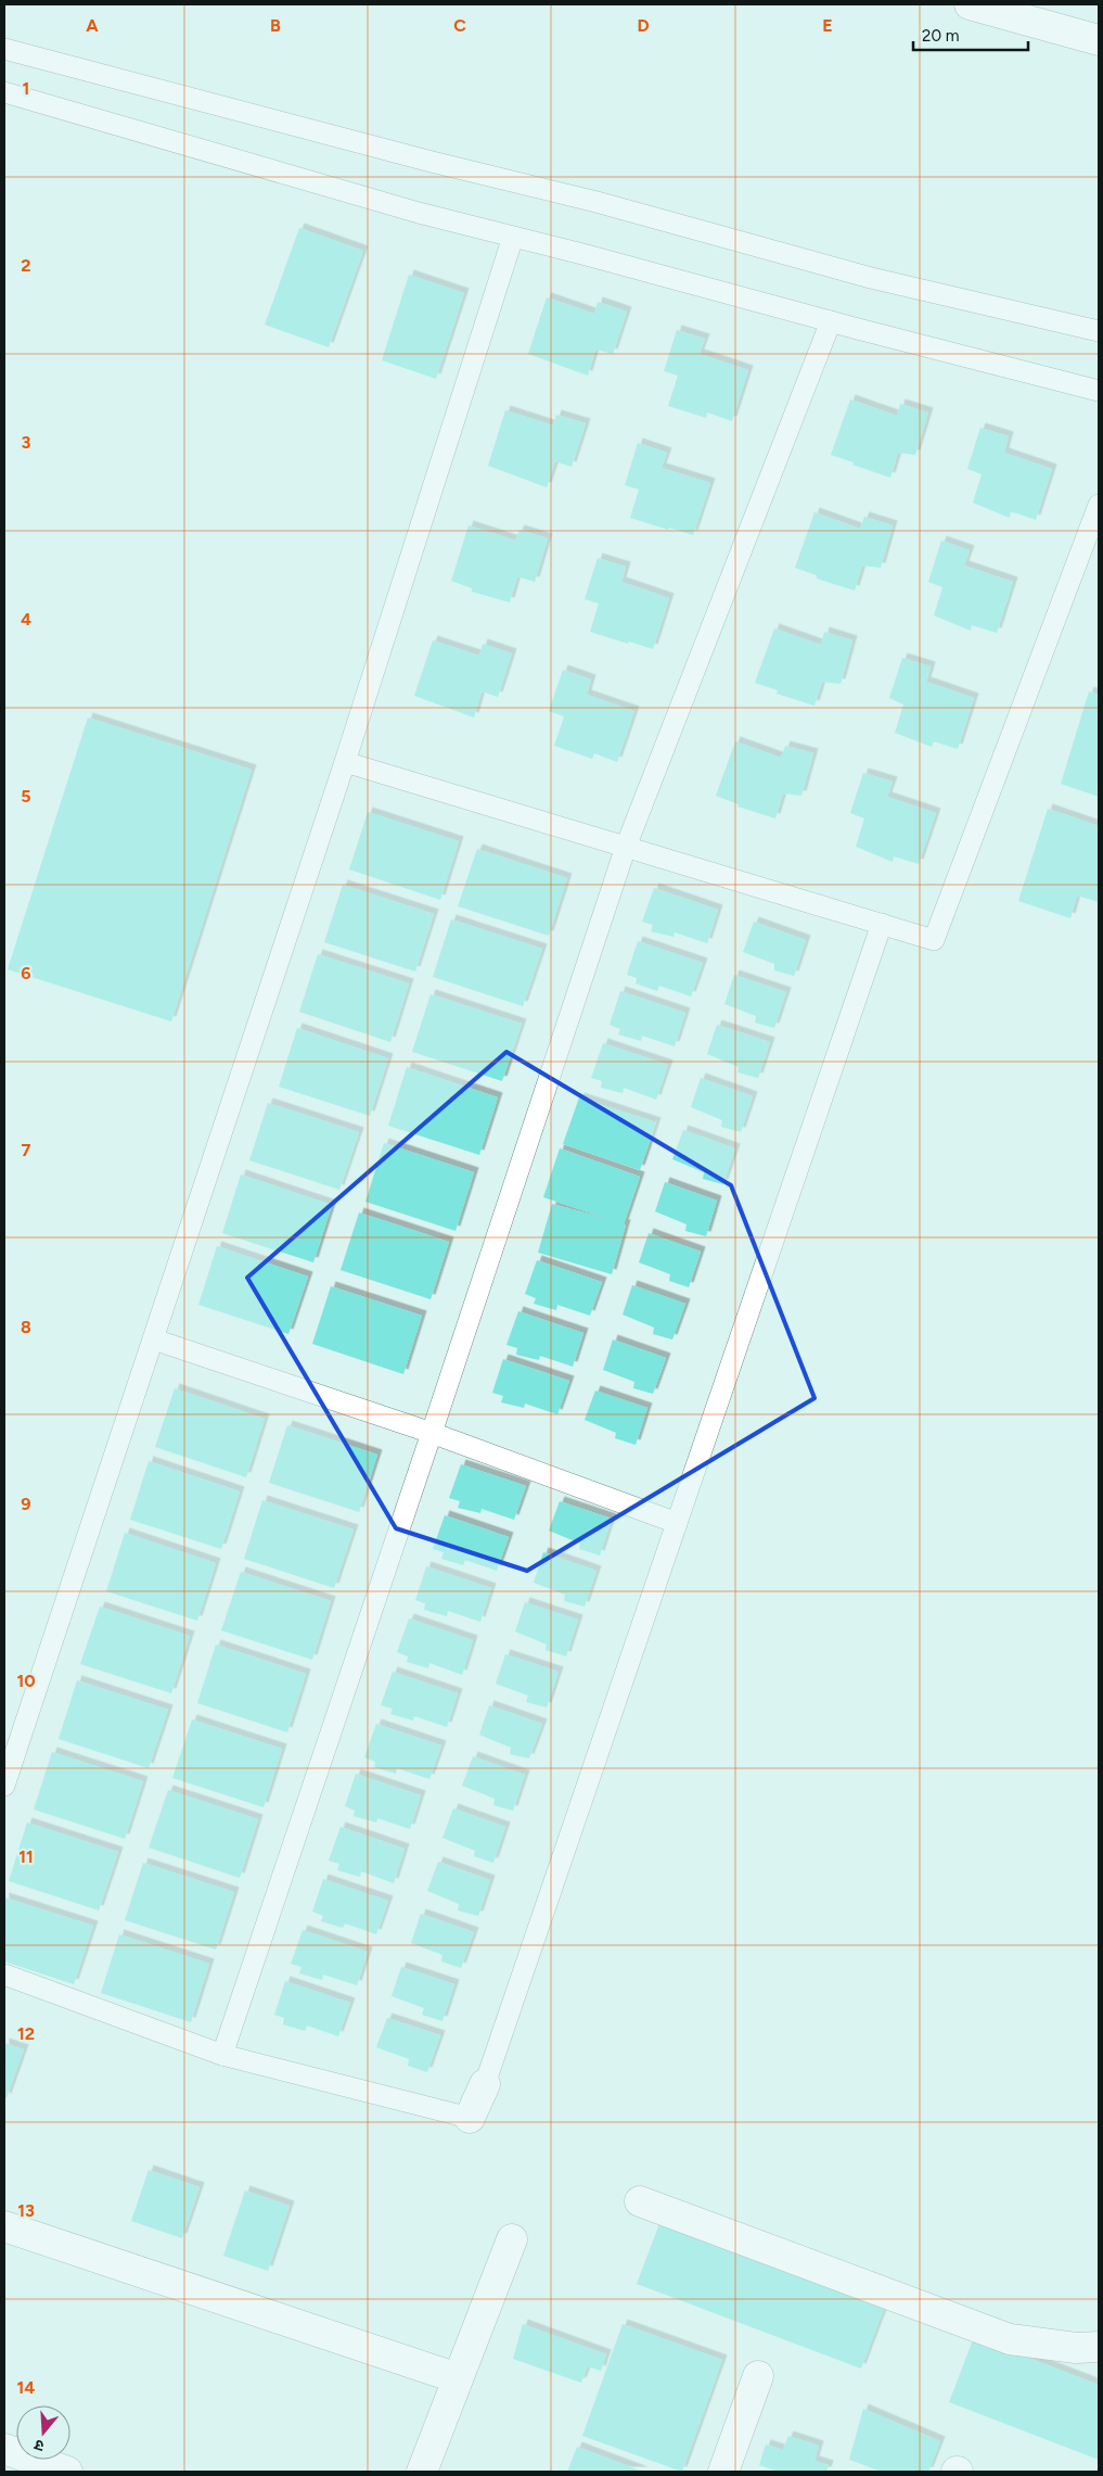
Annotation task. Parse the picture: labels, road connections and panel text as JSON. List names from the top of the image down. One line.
{"scale_bar":"20 m","north":"bottom","grid":{"columns":["A","B","C","D","E"],"rows":["1","2","3","4","5","6","7","8","9","10","11","12","13","14"]}}
